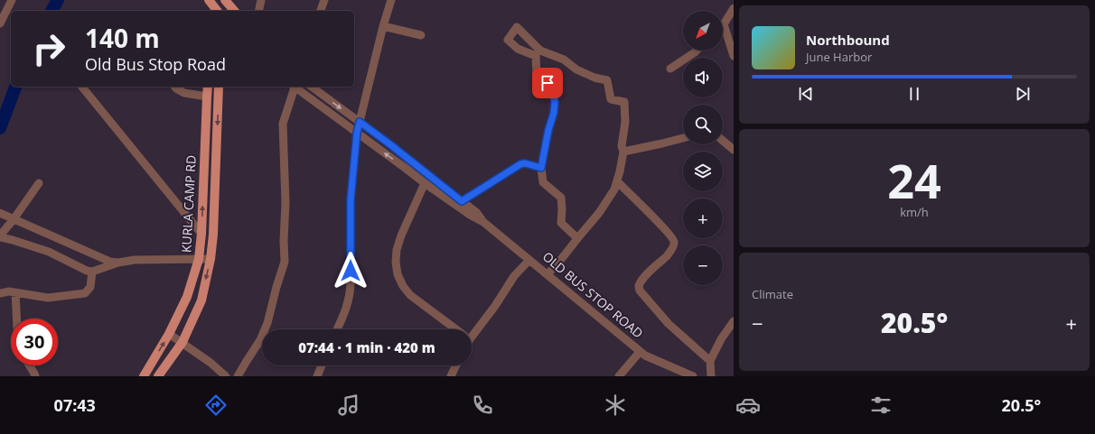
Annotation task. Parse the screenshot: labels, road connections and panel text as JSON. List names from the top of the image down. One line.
{"streets":{"main road":["KURLA CAMP RD"],"street":["OLD BUS STOP ROAD"]},"north":"bottom left","page":{"map_buttons":["+","−"],"turn":["140 m","Old Bus Stop Road"],"song":["Northbound","June Harbor"],"tile":[["24","km/h"],"Climate"],"heat":["−","20.5°","+"],"limit":"30","trip":"07:44 · 1 min · 420 m","tabs":["07:43","20.5°"]}}
